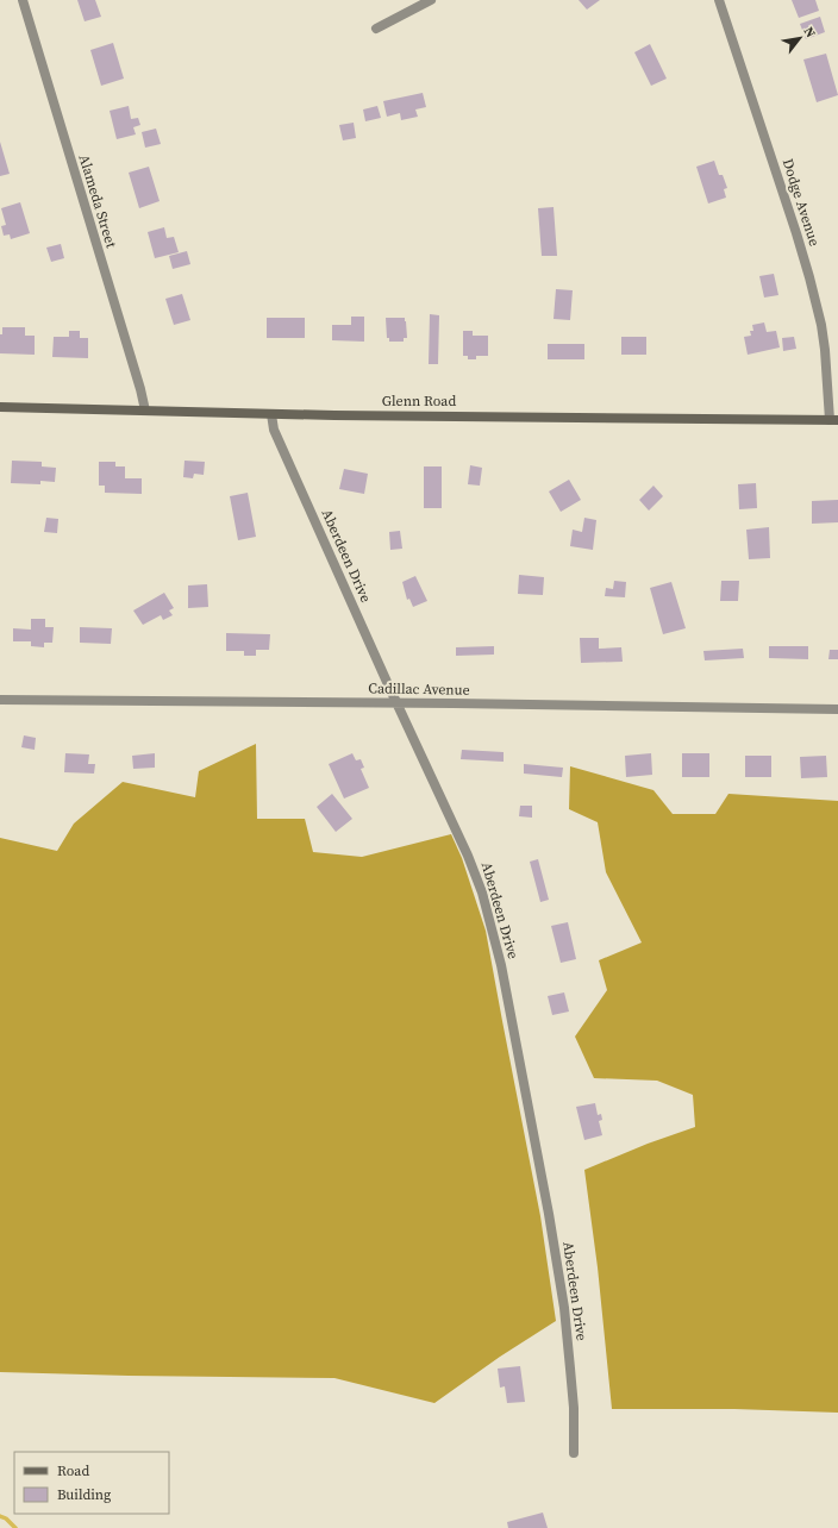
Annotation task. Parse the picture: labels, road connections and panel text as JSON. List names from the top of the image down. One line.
{"streets":{"street":["Alameda Street","Dodge Avenue","Glenn Road","Aberdeen Drive","Cadillac Avenue"]},"crossings":[["Alameda Street","Glenn Road"],["Dodge Avenue","Glenn Road"],["Glenn Road","Aberdeen Drive"],["Aberdeen Drive","Cadillac Avenue"]],"legend":["Road","Building"],"north":"top right"}
